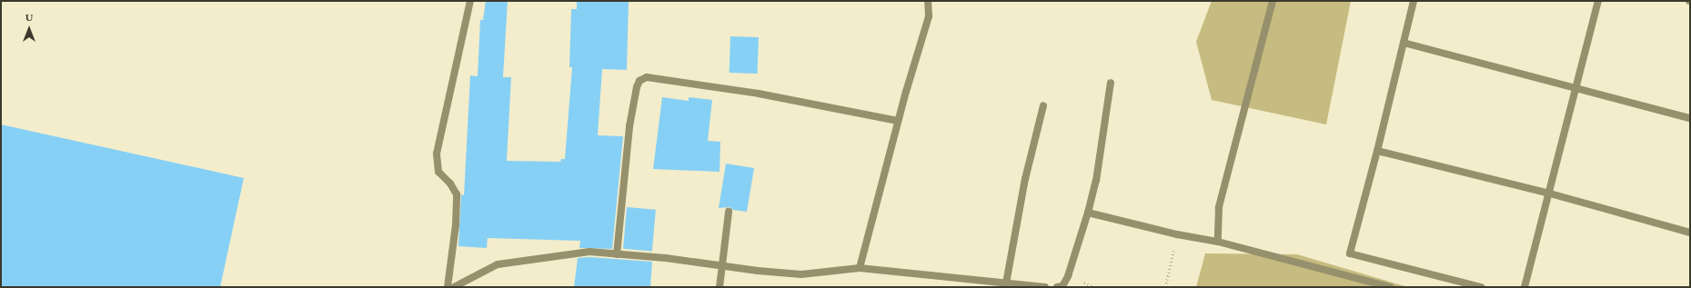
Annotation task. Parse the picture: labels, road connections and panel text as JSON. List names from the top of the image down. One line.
{"north":"top"}
